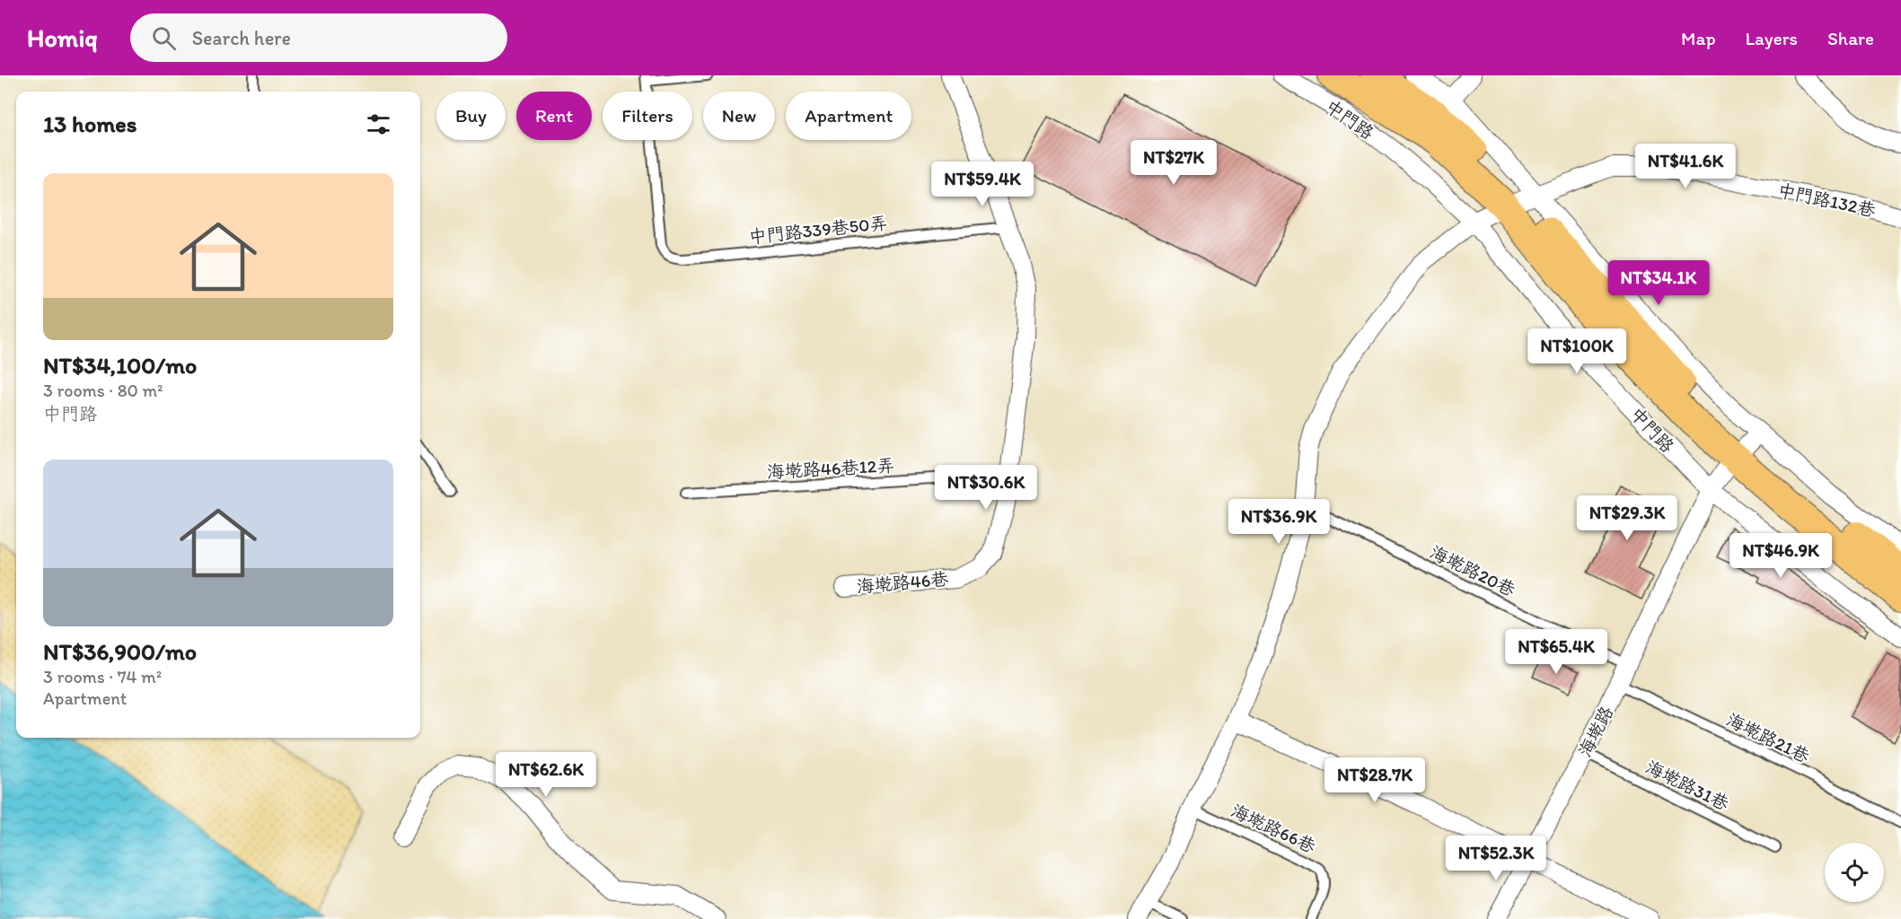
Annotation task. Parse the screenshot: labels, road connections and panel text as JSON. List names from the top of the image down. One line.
{"streets":{"main road":["中門路"],"street":["中門路132巷","海墘路46巷","海墘路"],"lane":["中門路339巷50弄","海墘路46巷12弄","海墘路20巷","海墘路21巷","海墘路31巷","海墘路66巷"]},"crossings":[["中門路","中門路132巷"],["中門路","海墘路"],["中門路132巷","海墘路20巷"],["中門路132巷","海墘路66巷"],["中門路339巷50弄","海墘路46巷"],["海墘路46巷12弄","海墘路46巷"],["海墘路20巷","海墘路"],["海墘路","海墘路21巷"],["海墘路","海墘路31巷"]],"page":{"header":"Homiq","search":"Search here","nav":["Map","Layers","Share"],"chip":["Buy","Rent","Filters","New","Apartment"],"heading":"13 homes","price":["NT$27K","NT$41.6K","NT$59.4K","NT$34.1K","NT$100K","NT$30.6K","NT$29.3K","NT$36.9K","NT$46.9K","NT$65.4K","NT$62.6K","NT$28.7K","NT$52.3K"],"list":[{"name":"NT$34,100/mo","note":"3 rooms · 80 m² · 中門路"},{"name":"NT$36,900/mo","note":"3 rooms · 74 m² · Apartment"}]}}
